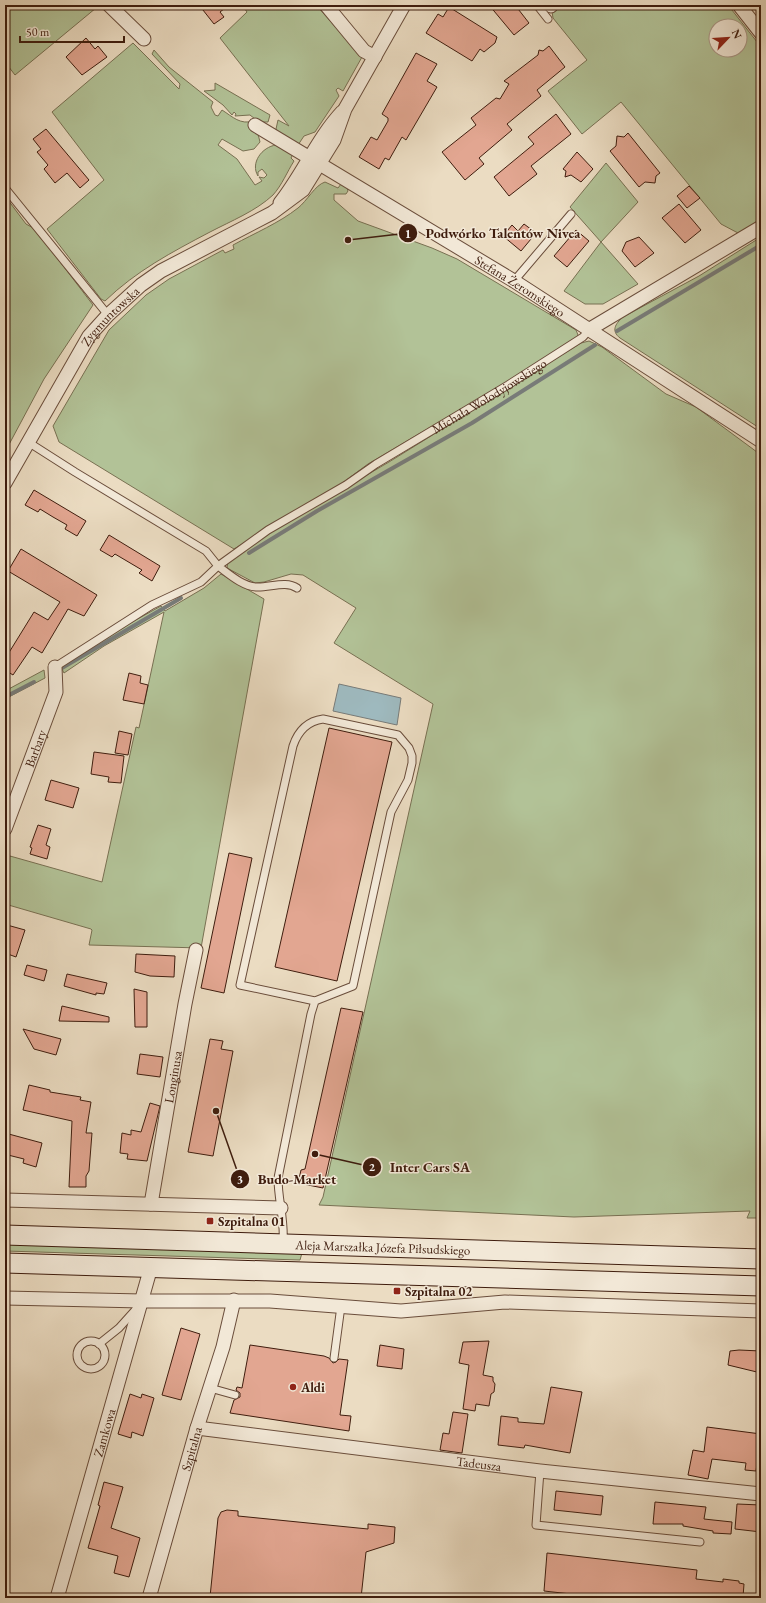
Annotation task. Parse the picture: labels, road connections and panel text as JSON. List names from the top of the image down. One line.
{"streets":{"main road":["Aleja Marszałka Józefa Piłsudskiego"],"street":["Stefana Żeromskiego","Zygmuntowska","Michała Wołodyjowskiego","Barbary","Longinusa","Zamkowa","Szpitalna","Tadeusza"]},"crossings":[["Stefana Żeromskiego","Zygmuntowska"],["Stefana Żeromskiego","Michała Wołodyjowskiego"],["Michała Wołodyjowskiego","Barbary"],["Aleja Marszałka Józefa Piłsudskiego","Zamkowa"],["Szpitalna","Tadeusza"]],"places":{"other":["Podwórko Talentów Nivea","Budo-Market","Inter Cars SA","Aldi"],"transit":["Szpitalna 01","Szpitalna 02"]},"scale_bar":"50 m","north":"top right"}
